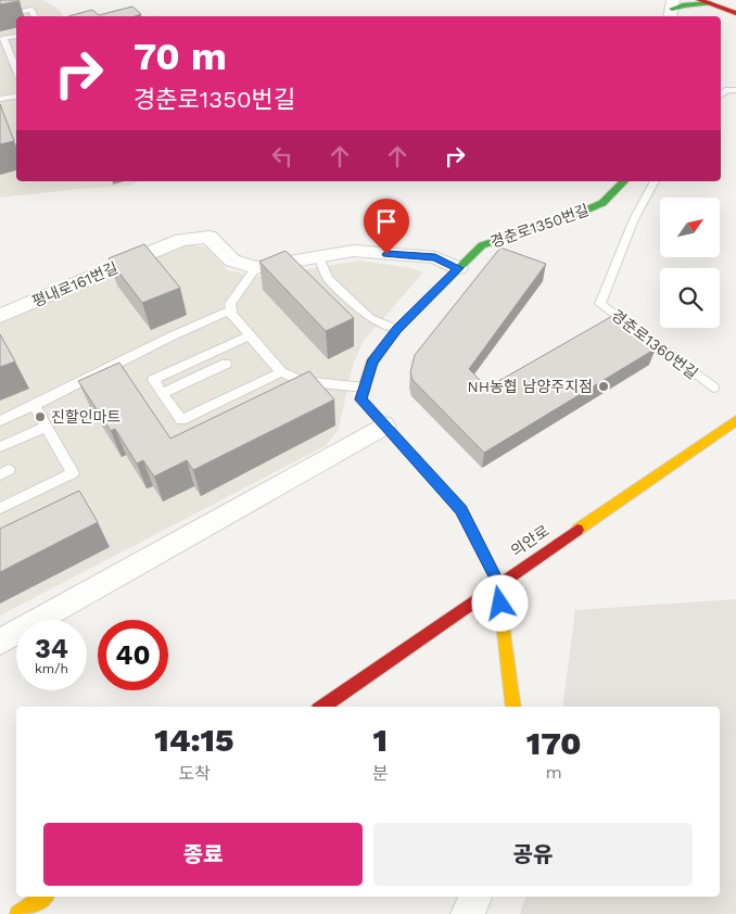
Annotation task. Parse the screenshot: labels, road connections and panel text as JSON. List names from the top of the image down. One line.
{"streets":{"street":["경춘로1350번길","평내로161번길","의안로"],"lane":["경춘로1360번길"]},"crossings":[["경춘로1350번길","의안로"]],"places":["NH농협 남양주지점","진할인마트"],"north":"top right","page":{"turn":["70 m","경춘로1350번길"],"speed":"34 km/h","limit":"40","eta":["14:15","도착","1","분","170","m"],"buttons":["종료","공유"]}}
